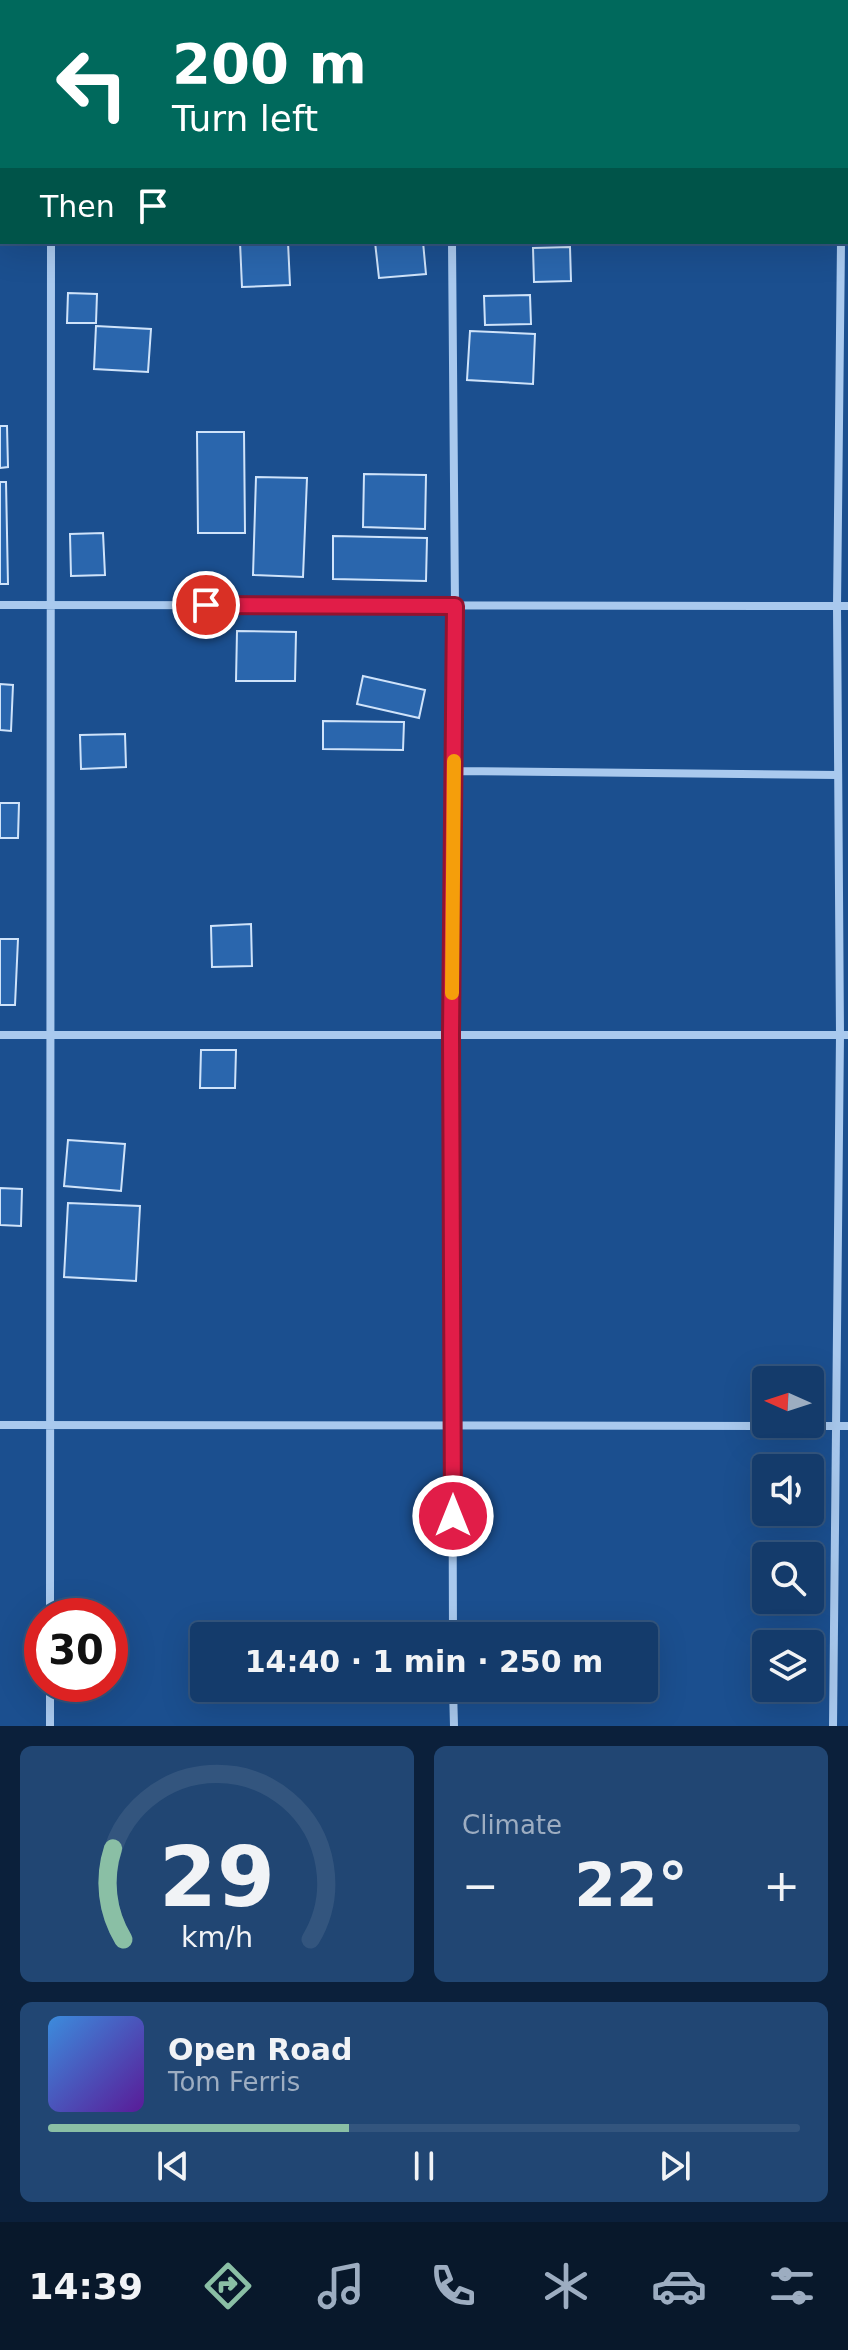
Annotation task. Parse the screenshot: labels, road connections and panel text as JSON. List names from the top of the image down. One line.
{"north":"left","page":{"turn":["200 m","Turn left"],"then":"Then","limit":"30","trip":"14:40 · 1 min · 250 m","tile":"Climate","heat":["−","22°","+"],"song":["Open Road","Tom Ferris"],"tabs":"14:39","gauge":["29","km/h"]}}
